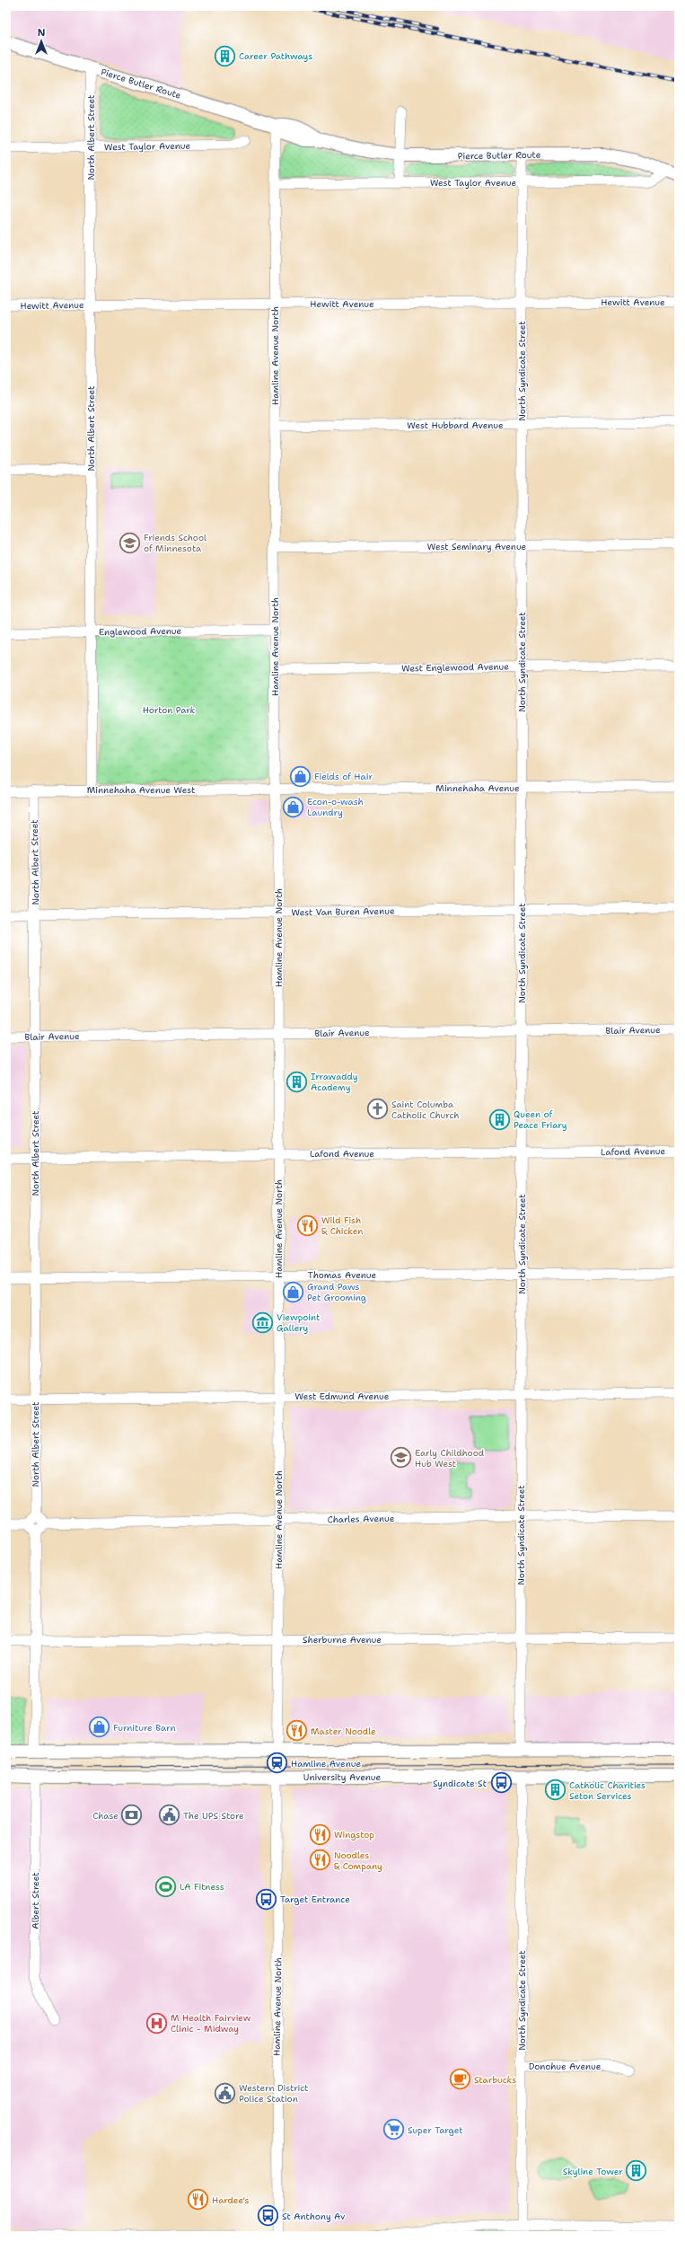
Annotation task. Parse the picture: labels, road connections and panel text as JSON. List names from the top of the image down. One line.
{"streets":{"main road":["Pierce Butler Route","University Avenue"],"street":["North Albert Street","West Taylor Avenue","Hewitt Avenue","Hamline Avenue North","North Syndicate Street","West Hubbard Avenue","West Seminary Avenue","Englewood Avenue","West Englewood Avenue","Minnehaha Avenue","Minnehaha Avenue West","West Van Buren Avenue","Blair Avenue","Lafond Avenue","Thomas Avenue","West Edmund Avenue","Charles Avenue","Sherburne Avenue","Albert Street","Donohue Avenue"]},"crossings":[["Pierce Butler Route","North Albert Street"],["Pierce Butler Route","West Taylor Avenue"],["Pierce Butler Route","Hamline Avenue North"],["Pierce Butler Route","North Syndicate Street"],["North Albert Street","West Taylor Avenue"],["North Albert Street","Hewitt Avenue"],["North Albert Street","Englewood Avenue"],["North Albert Street","Minnehaha Avenue West"],["North Albert Street","West Van Buren Avenue"],["North Albert Street","Blair Avenue"],["North Albert Street","Lafond Avenue"],["North Albert Street","Thomas Avenue"],["North Albert Street","West Edmund Avenue"],["North Albert Street","Charles Avenue"],["North Albert Street","Sherburne Avenue"],["West Taylor Avenue","Hamline Avenue North"],["West Taylor Avenue","North Syndicate Street"],["Hewitt Avenue","Hamline Avenue North"],["Hewitt Avenue","North Syndicate Street"],["Hamline Avenue North","West Hubbard Avenue"],["Hamline Avenue North","West Seminary Avenue"],["Hamline Avenue North","Englewood Avenue"],["Hamline Avenue North","West Englewood Avenue"],["Hamline Avenue North","Minnehaha Avenue"],["Hamline Avenue North","Minnehaha Avenue West"],["Hamline Avenue North","West Van Buren Avenue"],["Hamline Avenue North","Blair Avenue"],["Hamline Avenue North","Lafond Avenue"],["Hamline Avenue North","Thomas Avenue"],["Hamline Avenue North","West Edmund Avenue"],["Hamline Avenue North","Charles Avenue"],["Hamline Avenue North","Sherburne Avenue"],["Hamline Avenue North","University Avenue"],["North Syndicate Street","West Hubbard Avenue"],["North Syndicate Street","West Seminary Avenue"],["North Syndicate Street","West Englewood Avenue"],["North Syndicate Street","Minnehaha Avenue"],["North Syndicate Street","West Van Buren Avenue"],["North Syndicate Street","Blair Avenue"],["North Syndicate Street","Lafond Avenue"],["North Syndicate Street","Thomas Avenue"],["North Syndicate Street","West Edmund Avenue"],["North Syndicate Street","Charles Avenue"],["North Syndicate Street","Sherburne Avenue"],["North Syndicate Street","University Avenue"],["North Syndicate Street","Donohue Avenue"],["Minnehaha Avenue","Minnehaha Avenue West"],["University Avenue","Albert Street"]],"parks":["Horton Park"],"places":{"building":["Career Pathways","Irrawaddy Academy","Queen of Peace Friary","Catholic Charities Seton Services","Skyline Tower"],"school or university":["Friends School of Minnesota","Early Childhood Hub West"],"shop":["Fields of Hair","Econ-o-wash Laundry","Grand Paws Pet Grooming","Furniture Barn"],"church":["Saint Columba Catholic Church"],"restaurant":["Wild Fish & Chicken","Master Noodle","Wingstop","Noodles & Company","Hardee's"],"museum":["Viewpoint Gallery"],"station":["Hamline Avenue"],"bus stop":["Syndicate St","Target Entrance","St Anthony Av"],"bank":["Chase"],"public building":["The UPS Store","Western District Police Station"],"sports":["LA Fitness"],"hospital":["M Health Fairview Clinic - Midway"],"cafe":["Starbucks"],"supermarket":["Super Target"]},"north":"top"}
